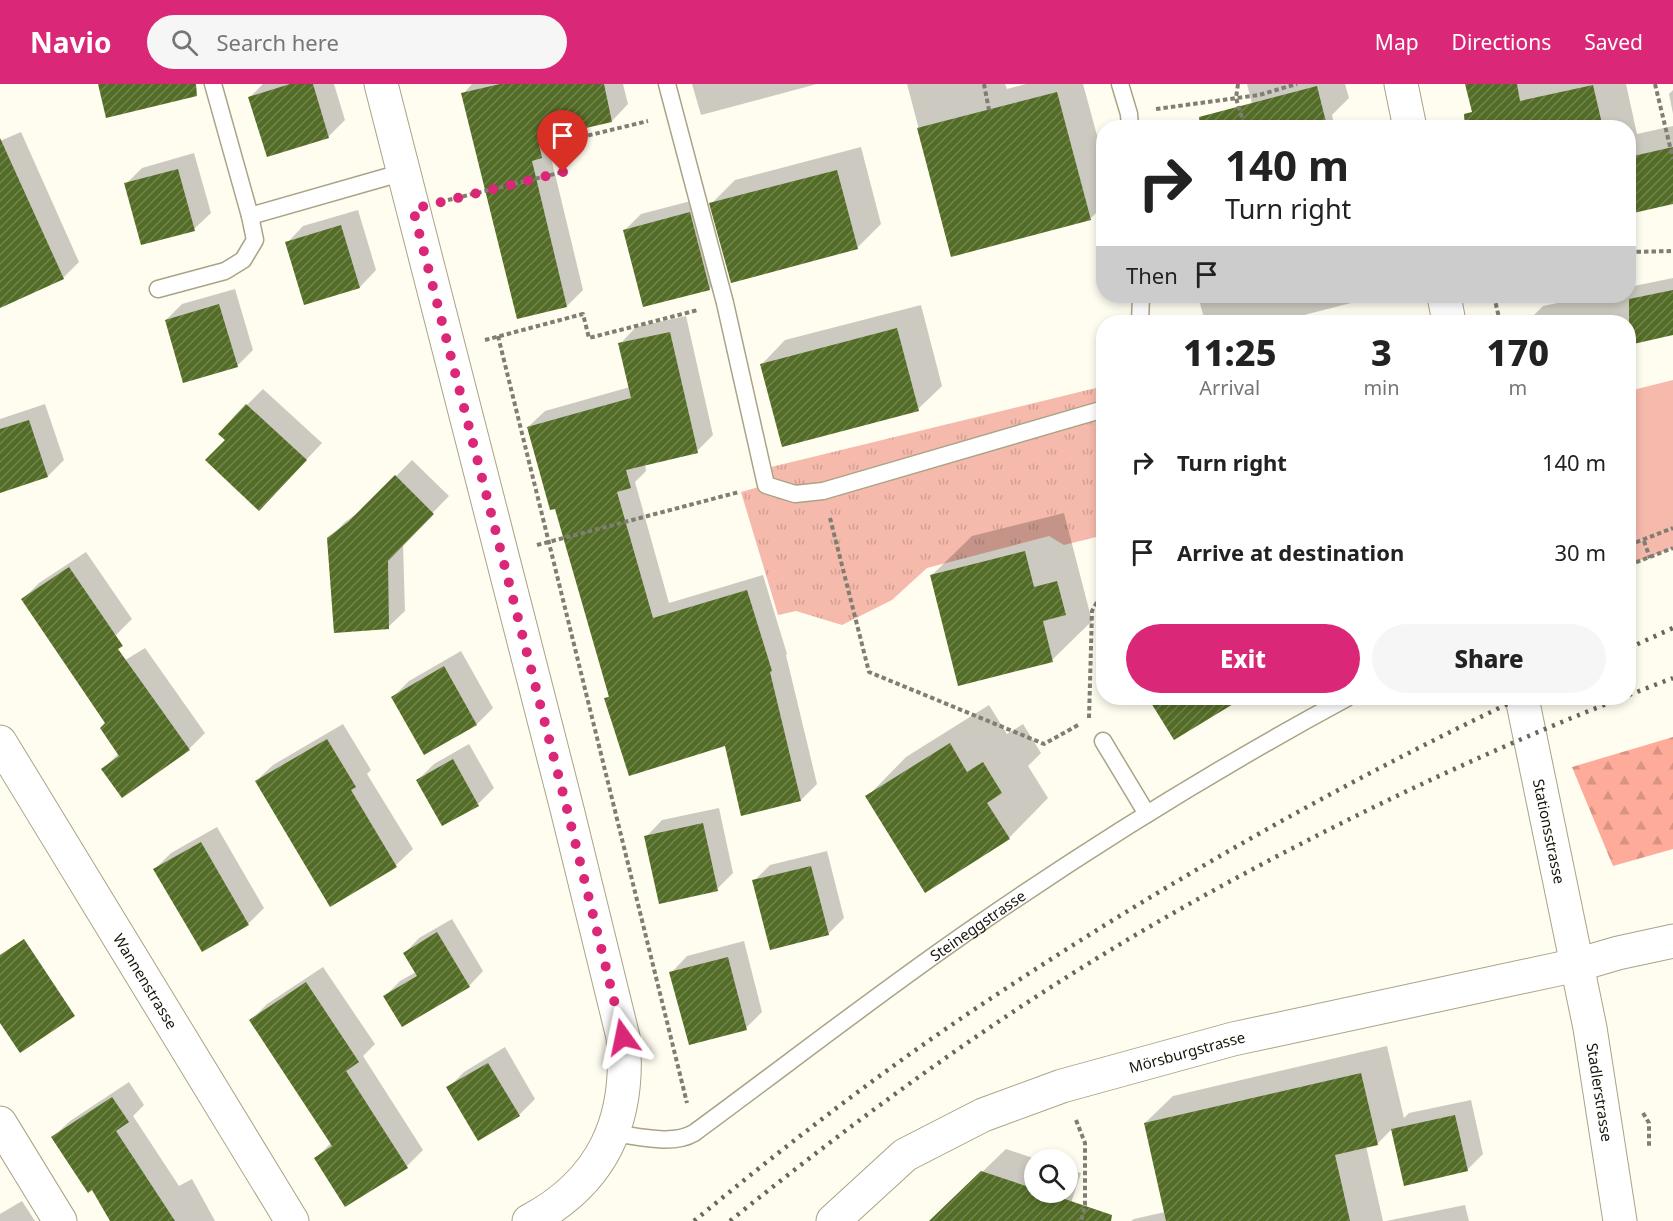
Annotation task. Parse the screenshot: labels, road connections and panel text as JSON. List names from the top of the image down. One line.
{"streets":{"street":["Stationsstrasse","Wannenstrasse","Mörsburgstrasse","Stadlerstrasse"],"lane":["Steineggstrasse"]},"crossings":[["Stationsstrasse","Mörsburgstrasse"],["Stationsstrasse","Stadlerstrasse"],["Mörsburgstrasse","Stadlerstrasse"]],"page":{"header":"Navio","search":"Search here","nav":["Map","Directions","Saved"],"turn":["140 m","Turn right"],"then":"Then","eta":["11:25","Arrival","3","min","170","m"],"list":[{"name":"Turn right","value":"140 m"},{"name":"Arrive at destination","value":"30 m"}],"buttons":["Exit","Share"]}}
